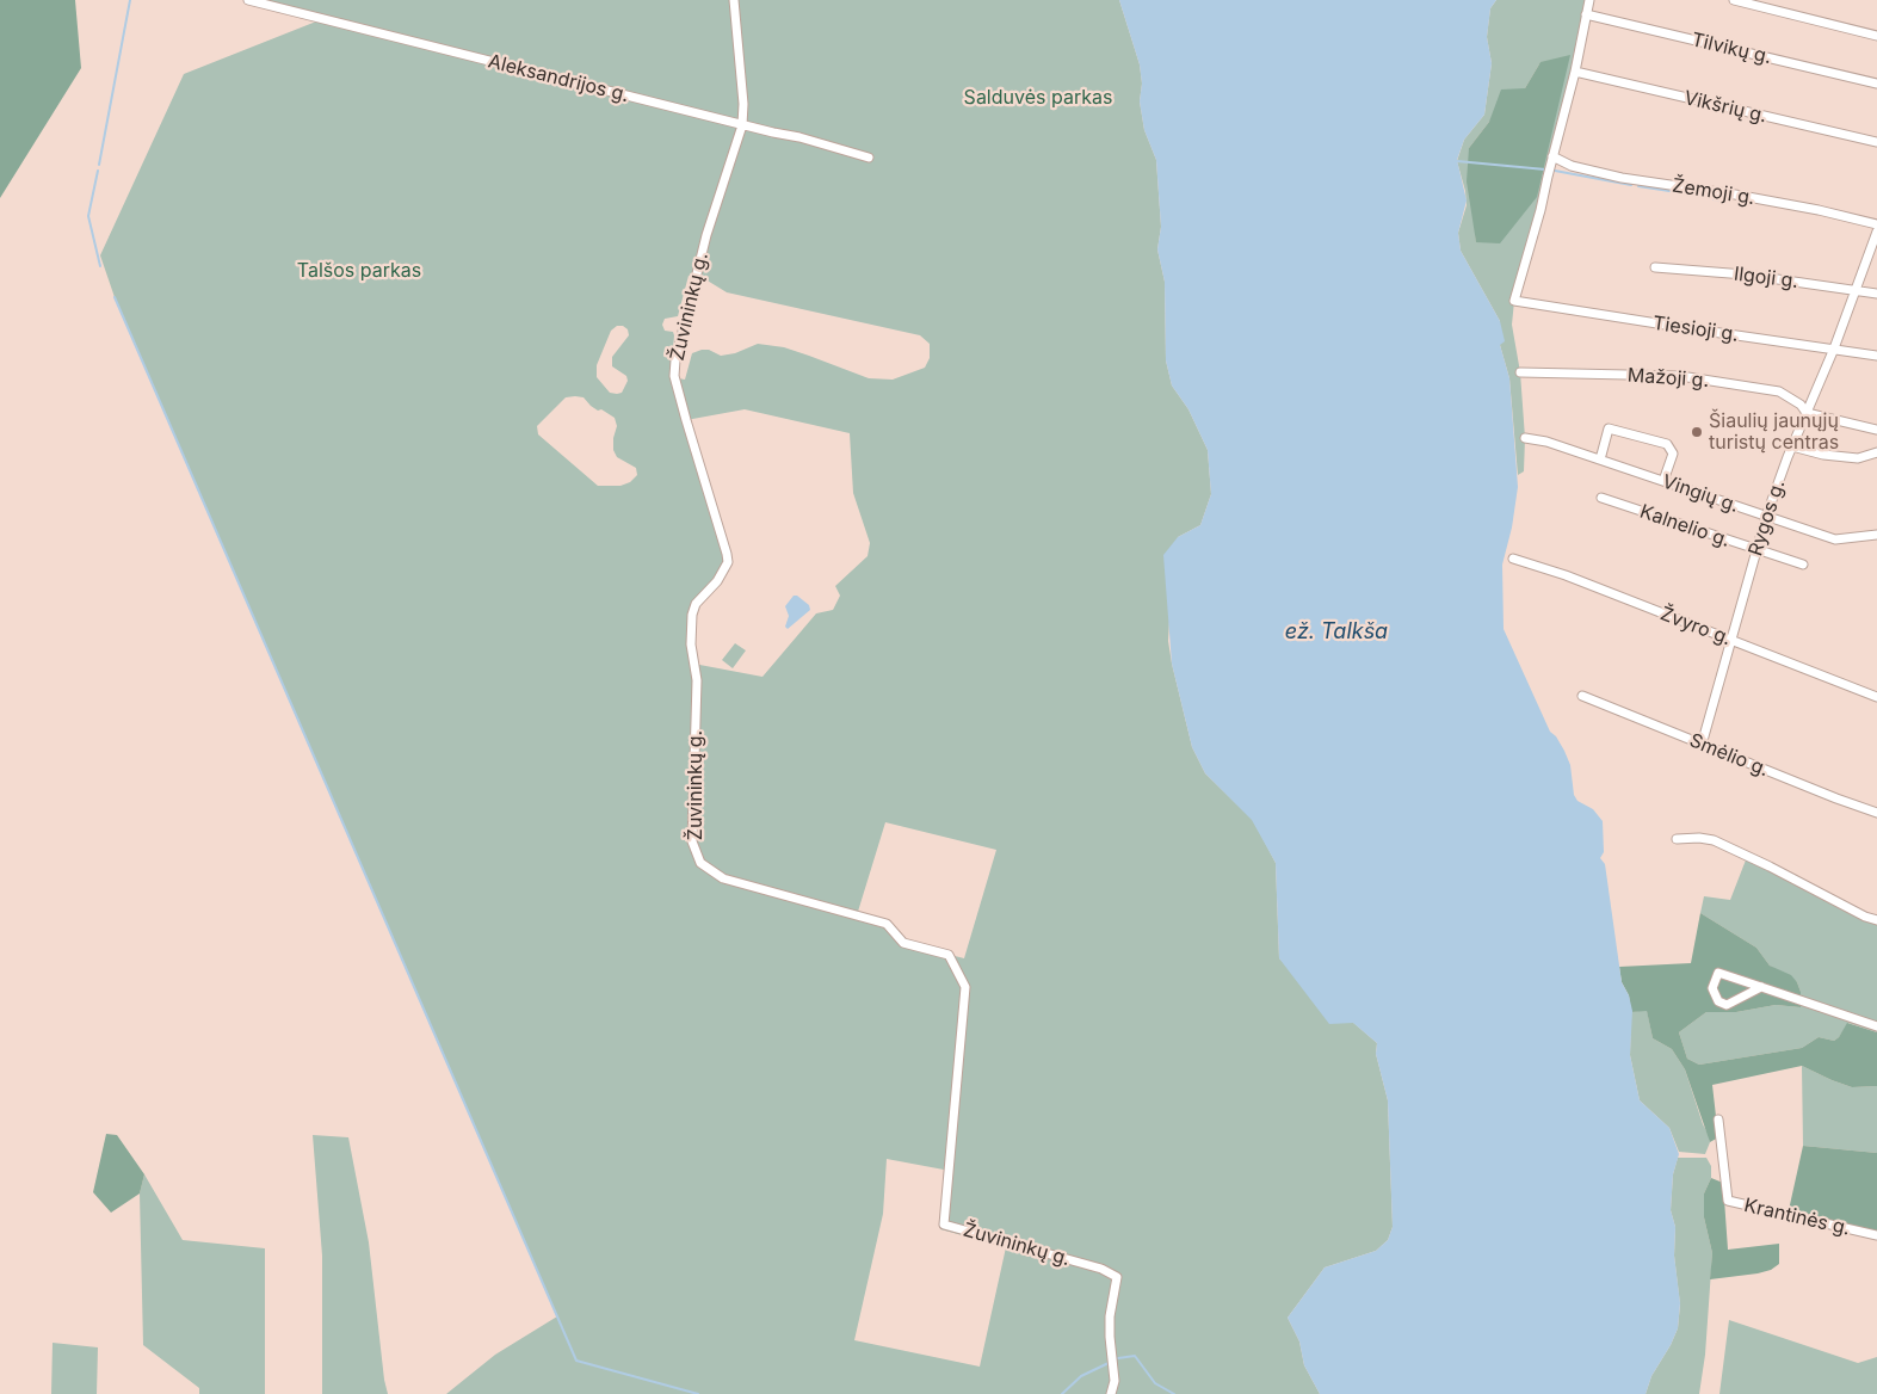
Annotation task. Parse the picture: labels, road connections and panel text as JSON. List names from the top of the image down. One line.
{"streets":{"street":["Tilvikų g.","Aleksandrijos g.","Vikšrių g.","Žemoji g.","Ilgoji g.","Žuvininkų g.","Tiesioji g.","Mažoji g.","Vingių g.","Rygos g.","Kalnelio g.","Žvyro g.","Smėlio g.","Krantinės g."]},"crossings":[["Aleksandrijos g.","Žuvininkų g."],["Žemoji g.","Tiesioji g."],["Ilgoji g.","Rygos g."],["Tiesioji g.","Rygos g."],["Mažoji g.","Rygos g."],["Vingių g.","Rygos g."],["Rygos g.","Kalnelio g."],["Rygos g.","Žvyro g."],["Rygos g.","Smėlio g."]],"water":["ež. Talkša"],"parks":["Salduvės parkas","Talšos parkas"],"places":["Šiaulių jaunųjų turistų centras"]}
